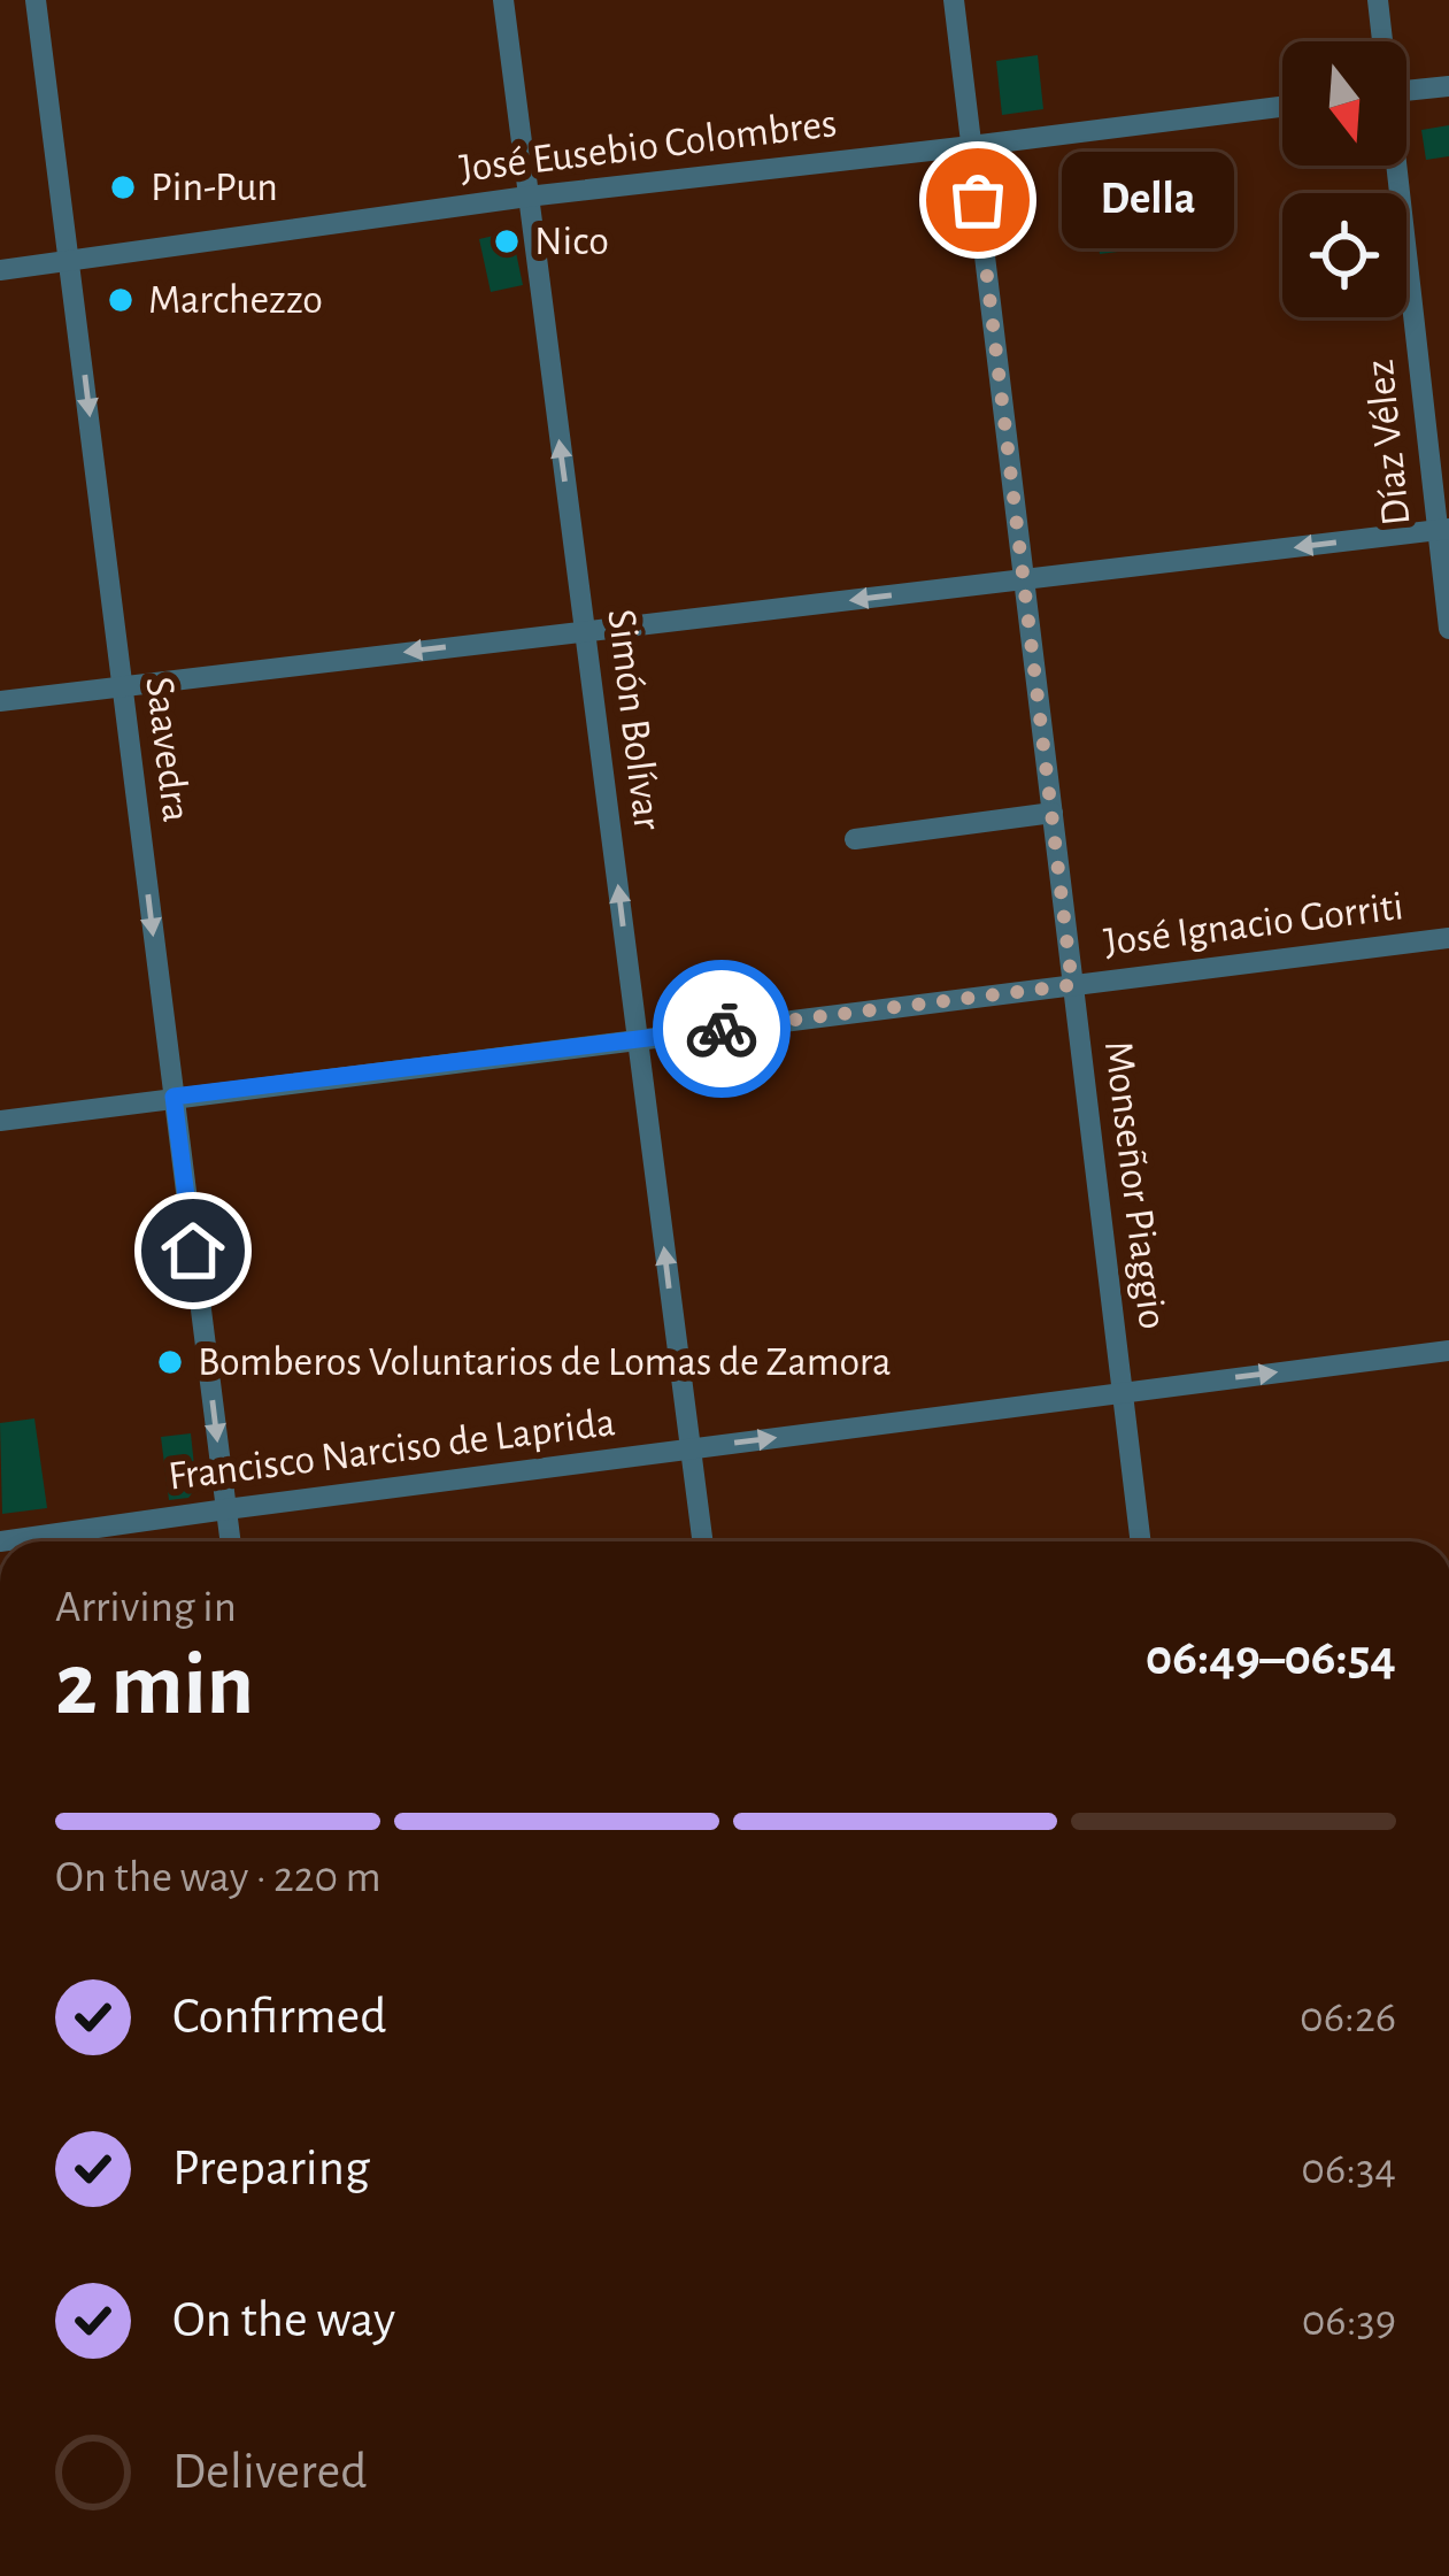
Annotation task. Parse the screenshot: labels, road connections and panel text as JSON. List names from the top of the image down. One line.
{"streets":{"street":["José Eusebio Colombres","Díaz Vélez","Simón Bolívar","Saavedra","José Ignacio Gorriti","Monseñor Piaggio","Francisco Narciso de Laprida"]},"crossings":[["José Eusebio Colombres","Simón Bolívar"],["José Eusebio Colombres","Saavedra"],["José Eusebio Colombres","Monseñor Piaggio"],["Simón Bolívar","José Ignacio Gorriti"],["Simón Bolívar","Francisco Narciso de Laprida"],["Saavedra","José Ignacio Gorriti"],["Saavedra","Francisco Narciso de Laprida"],["José Ignacio Gorriti","Monseñor Piaggio"],["Monseñor Piaggio","Francisco Narciso de Laprida"]],"one_way":["Simón Bolívar","Saavedra","Francisco Narciso de Laprida"],"places":["Pin-Pun","Della","Nico","Marchezzo","Bomberos Voluntarios de Lomas de Zamora"],"north":"bottom","page":{"bubble":"Della","heading":["2 min","Arriving in","06:49–06:54"],"bar":"On the way · 220 m","list":[["Confirmed","06:26"],["Preparing","06:34"],["On the way","06:39"],"Delivered"]}}
